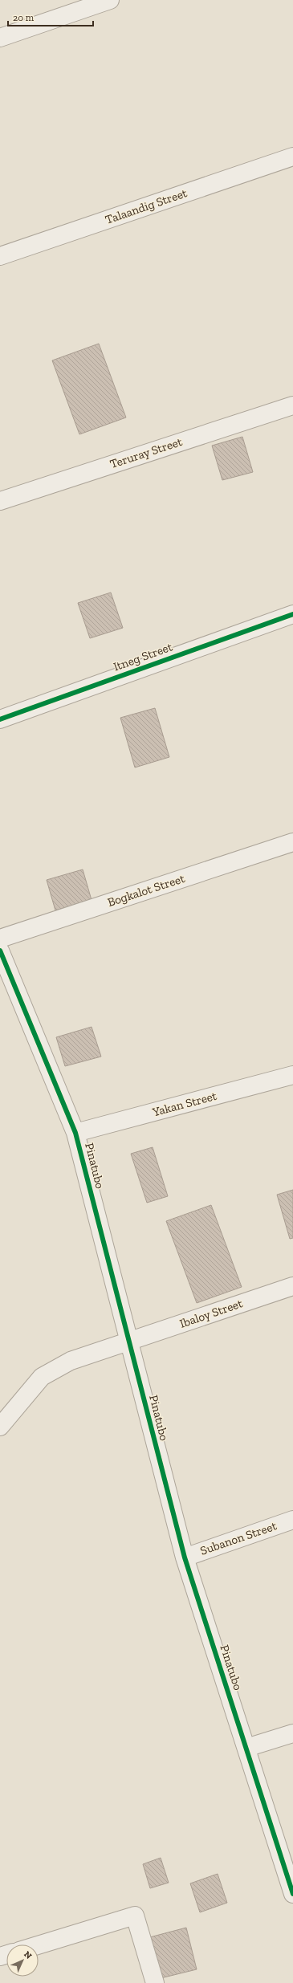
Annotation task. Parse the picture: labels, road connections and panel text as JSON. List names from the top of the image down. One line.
{"streets":{"street":["Talaandig Street","Teruray Street","Itneg Street","Bogkalot Street","Yakan Street","Pinatubo","Ibaloy Street","Subanon Street"]},"crossings":[["Yakan Street","Pinatubo"],["Pinatubo","Ibaloy Street"],["Pinatubo","Subanon Street"]],"scale_bar":"20 m","north":"top right"}
